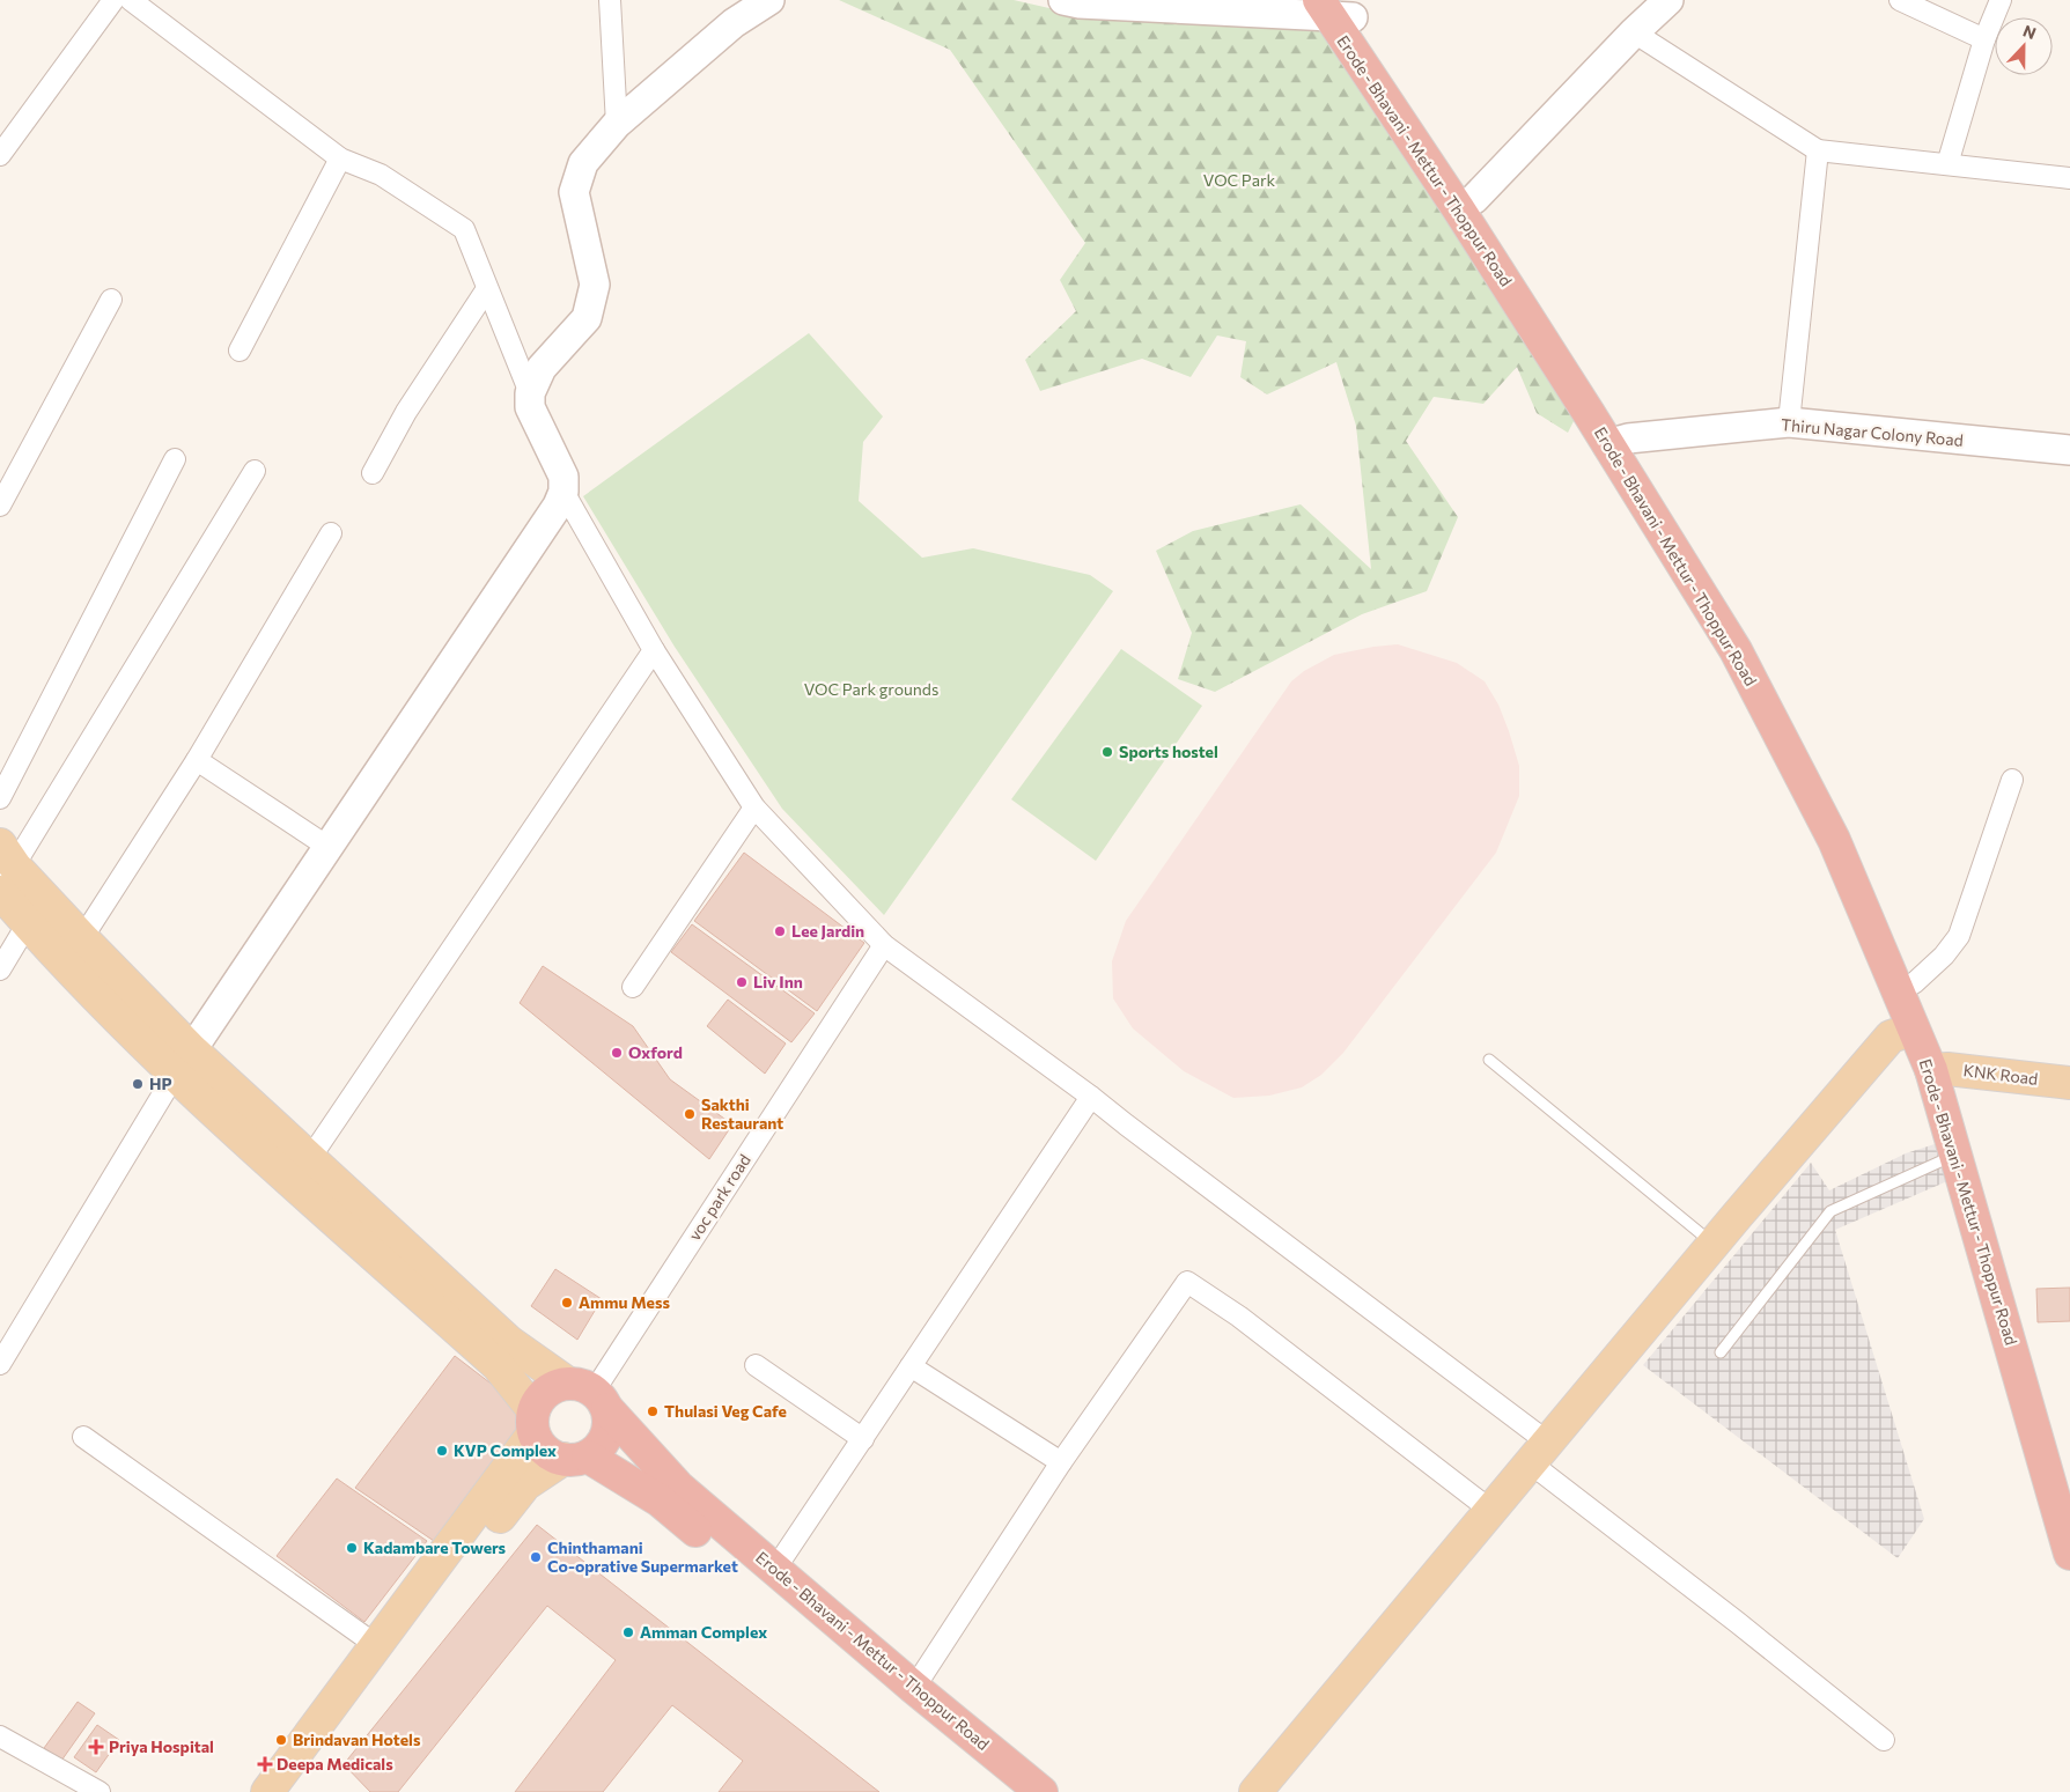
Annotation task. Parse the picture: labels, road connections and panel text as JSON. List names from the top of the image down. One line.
{"streets":{"highway":["Erode - Bhavani - Mettur - Thoppur Road"],"main road":["Thiru Nagar Colony Road","KNK Road"],"street":["voc park road"]},"crossings":[["Erode - Bhavani - Mettur - Thoppur Road","Thiru Nagar Colony Road"],["Erode - Bhavani - Mettur - Thoppur Road","KNK Road"],["Erode - Bhavani - Mettur - Thoppur Road","voc park road"]],"parks":["VOC Park","VOC Park grounds"],"places":{"other":["Sports hostel","Lee Jardin","Liv Inn","Oxford","HP","Sakthi Restaurant","Ammu Mess","Thulasi Veg Cafe","KVP Complex","Kadambare Towers","Chinthamani Co-oprative Supermarket","Amman Complex","Brindavan Hotels"],"health":["Priya Hospital","Deepa Medicals"]},"north":"top"}
